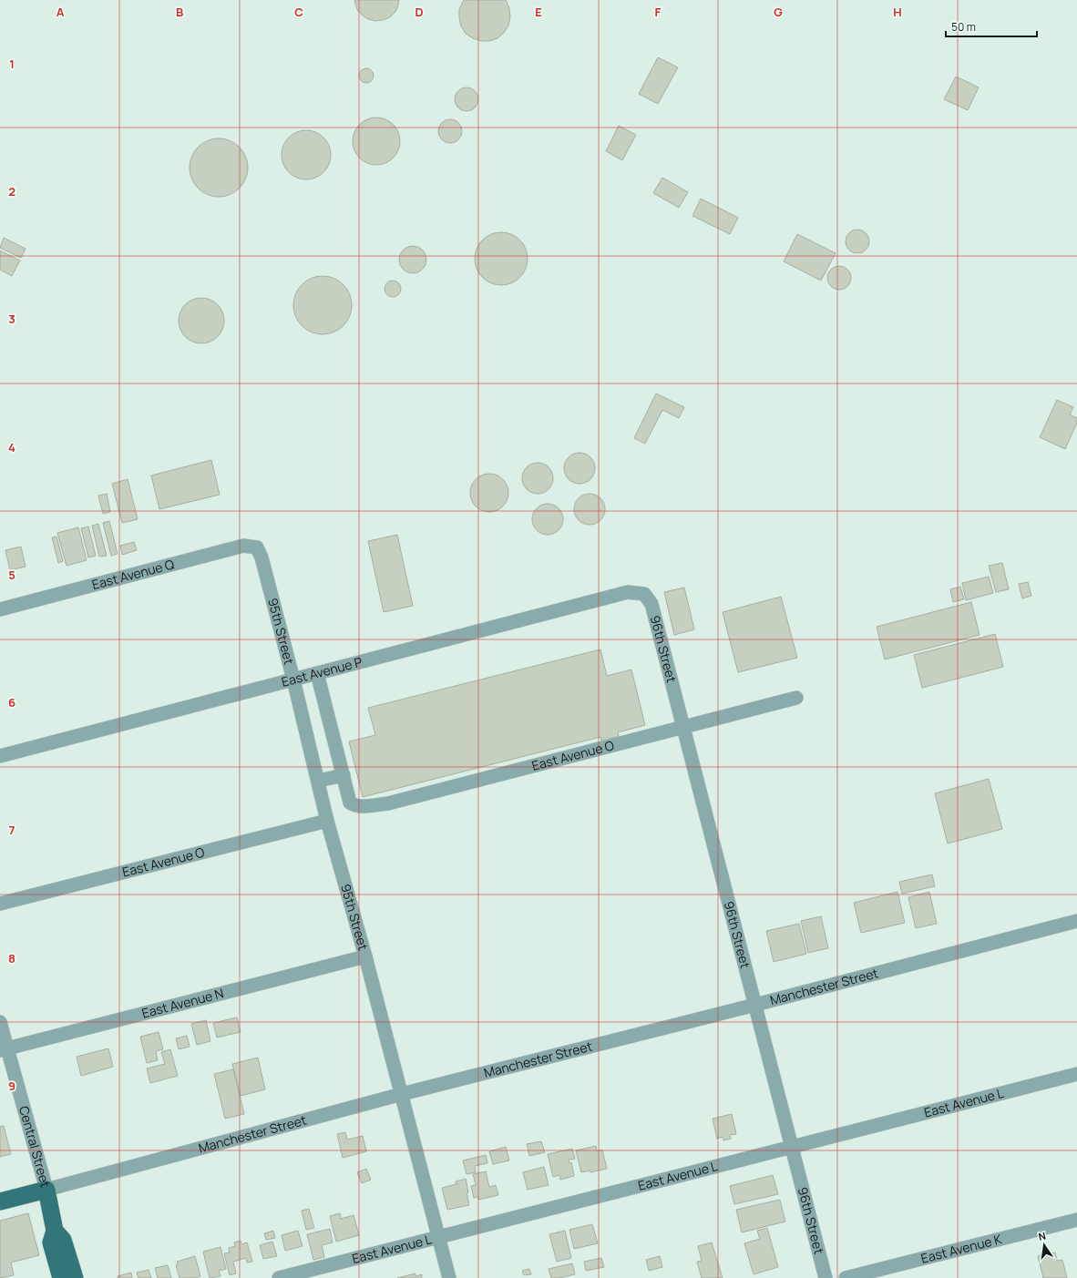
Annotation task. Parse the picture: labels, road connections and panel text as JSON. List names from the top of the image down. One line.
{"streets":{"main road":["Manchester Street","Central Street"],"street":["East Avenue Q","95th Street","96th Street","East Avenue P","East Avenue O","East Avenue N","East Avenue L","East Avenue K"]},"crossings":[["East Avenue Q","95th Street"],["95th Street","East Avenue P"],["95th Street","East Avenue O"],["95th Street","Manchester Street"],["95th Street","East Avenue N"],["95th Street","East Avenue L"],["96th Street","East Avenue P"],["96th Street","East Avenue O"],["96th Street","Manchester Street"],["96th Street","East Avenue L"],["Manchester Street","Central Street"],["East Avenue N","Central Street"]],"scale_bar":"50 m","north":"top","grid":{"columns":["A","B","C","D","E","F","G","H"],"rows":["1","2","3","4","5","6","7","8","9"]}}
